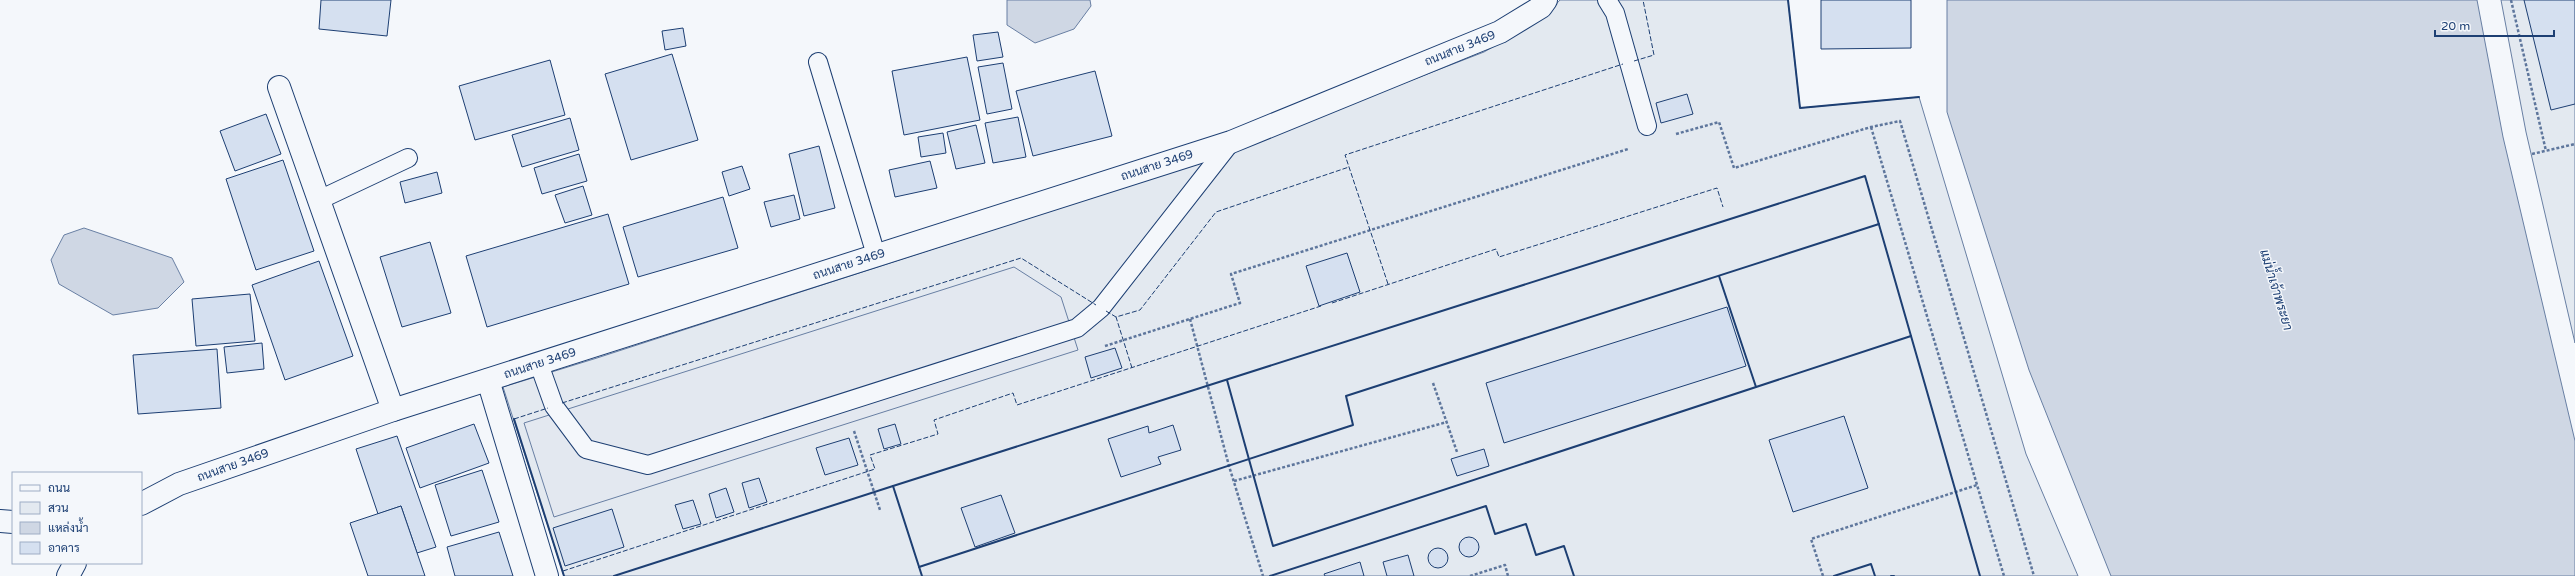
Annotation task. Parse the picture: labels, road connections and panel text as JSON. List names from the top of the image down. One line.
{"streets":{"street":["ถนนสาย 3469"]},"water":["แม่น้ำเจ้าพระยา"],"legend":["ถนน","สวน","แหล่งน้ำ","อาคาร"],"scale_bar":"20 m"}
